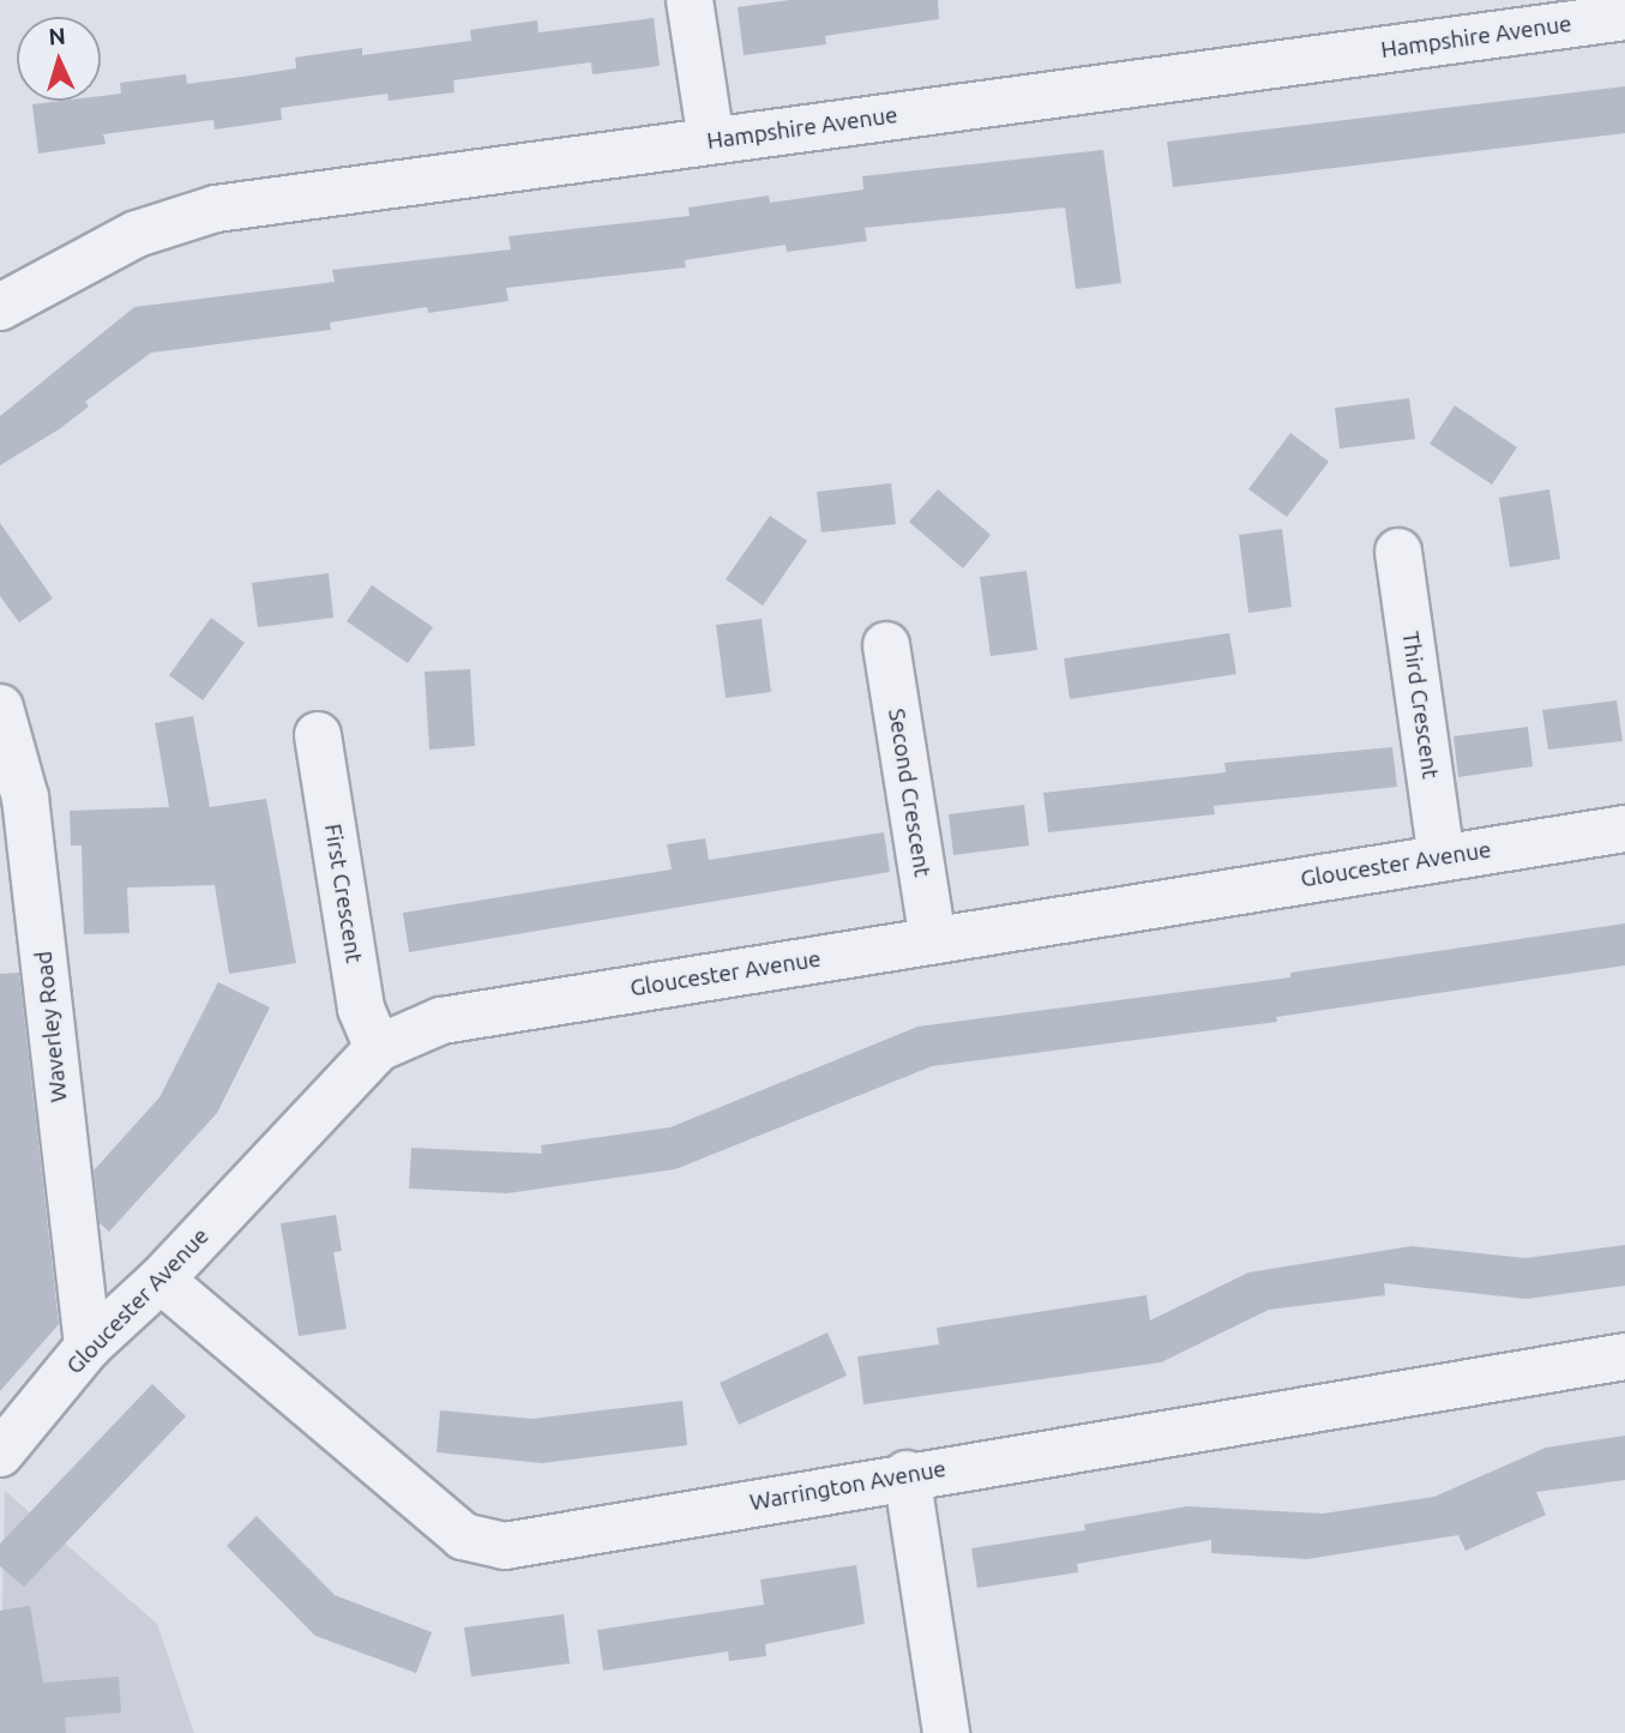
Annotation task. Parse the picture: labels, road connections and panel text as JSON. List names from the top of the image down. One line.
{"streets":{"street":["Hampshire Avenue","Third Crescent","Second Crescent","Gloucester Avenue","First Crescent","Waverley Road","Warrington Avenue"]},"crossings":[["Third Crescent","Gloucester Avenue"],["Second Crescent","Gloucester Avenue"],["Gloucester Avenue","First Crescent"],["Gloucester Avenue","Waverley Road"],["Gloucester Avenue","Warrington Avenue"]],"north":"top"}
